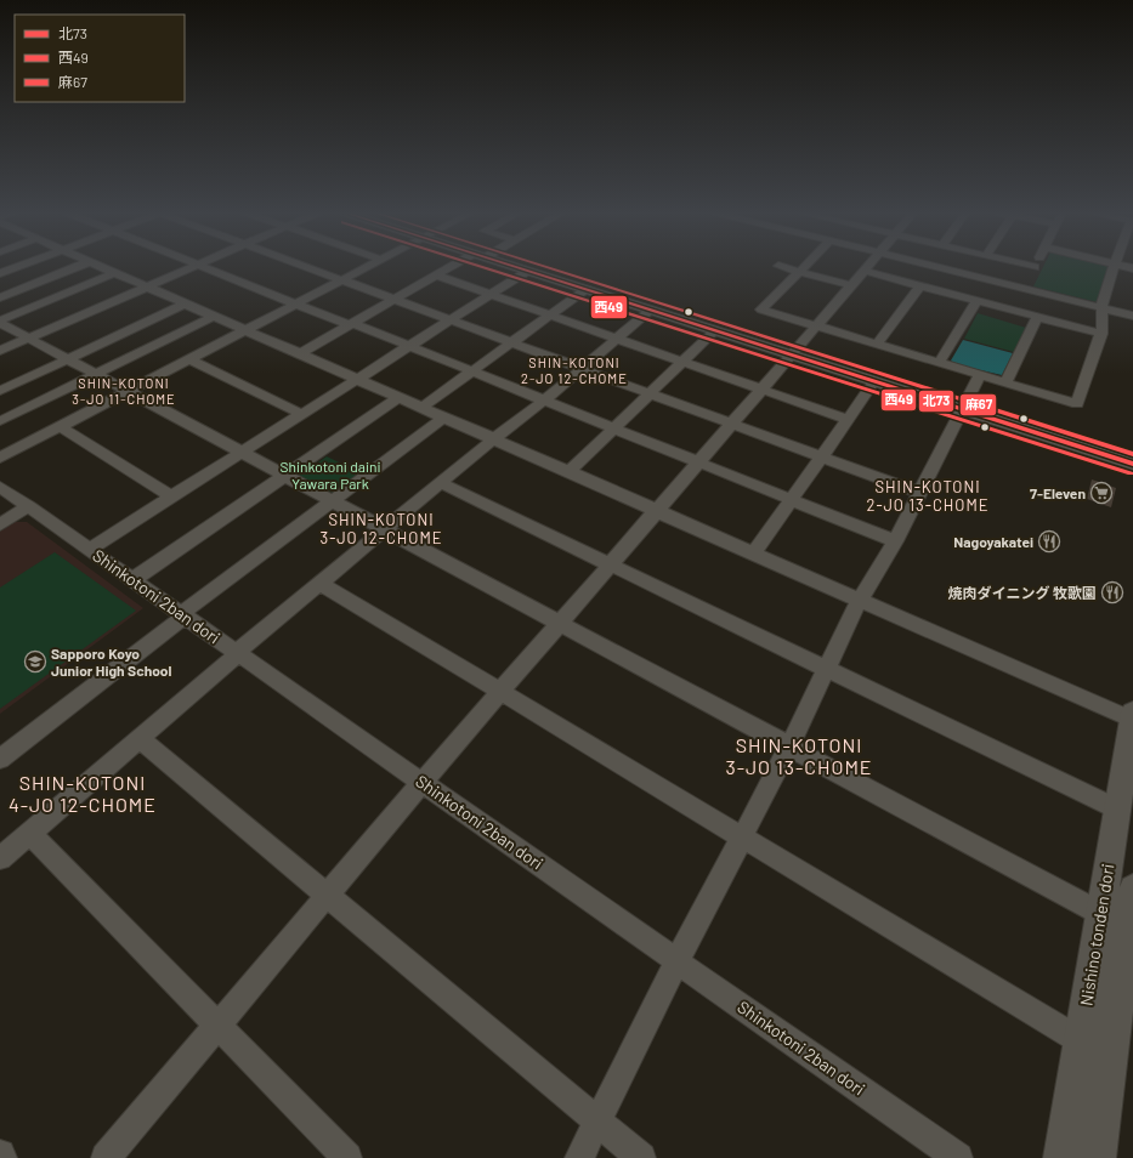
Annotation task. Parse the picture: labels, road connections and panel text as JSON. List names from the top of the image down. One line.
{"streets":{"street":["Shinkotoni 2ban dori","Nishino tonden dori"]},"districts":["SHIN-KOTONI 2-JO 12-CHOME","SHIN-KOTONI 3-JO 11-CHOME","SHIN-KOTONI 2-JO 13-CHOME","SHIN-KOTONI 3-JO 12-CHOME","SHIN-KOTONI 3-JO 13-CHOME","SHIN-KOTONI 4-JO 12-CHOME"],"parks":["Shinkotoni daini Yawara Park"],"places":{"supermarket":["7-Eleven"],"restaurant":["Nagoyakatei","焼肉ダイニング 牧歌園"],"school or university":["Sapporo Koyo Junior High School"]},"lines":["transit line 北73","transit line 西49","transit line 麻67"],"legend":["北73","西49","麻67"]}
